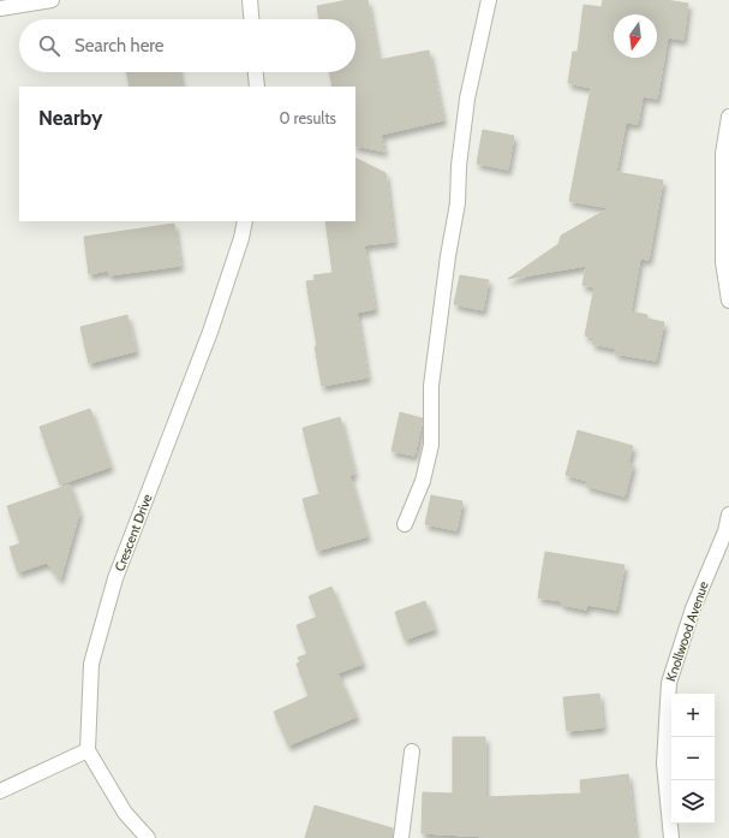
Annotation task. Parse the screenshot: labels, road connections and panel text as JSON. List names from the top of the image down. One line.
{"streets":{"street":["Crescent Drive","Knollwood Avenue"]},"north":"bottom","page":{"search":"Search here","heading":["Nearby","0 results"],"map_buttons":["+","−"]}}
